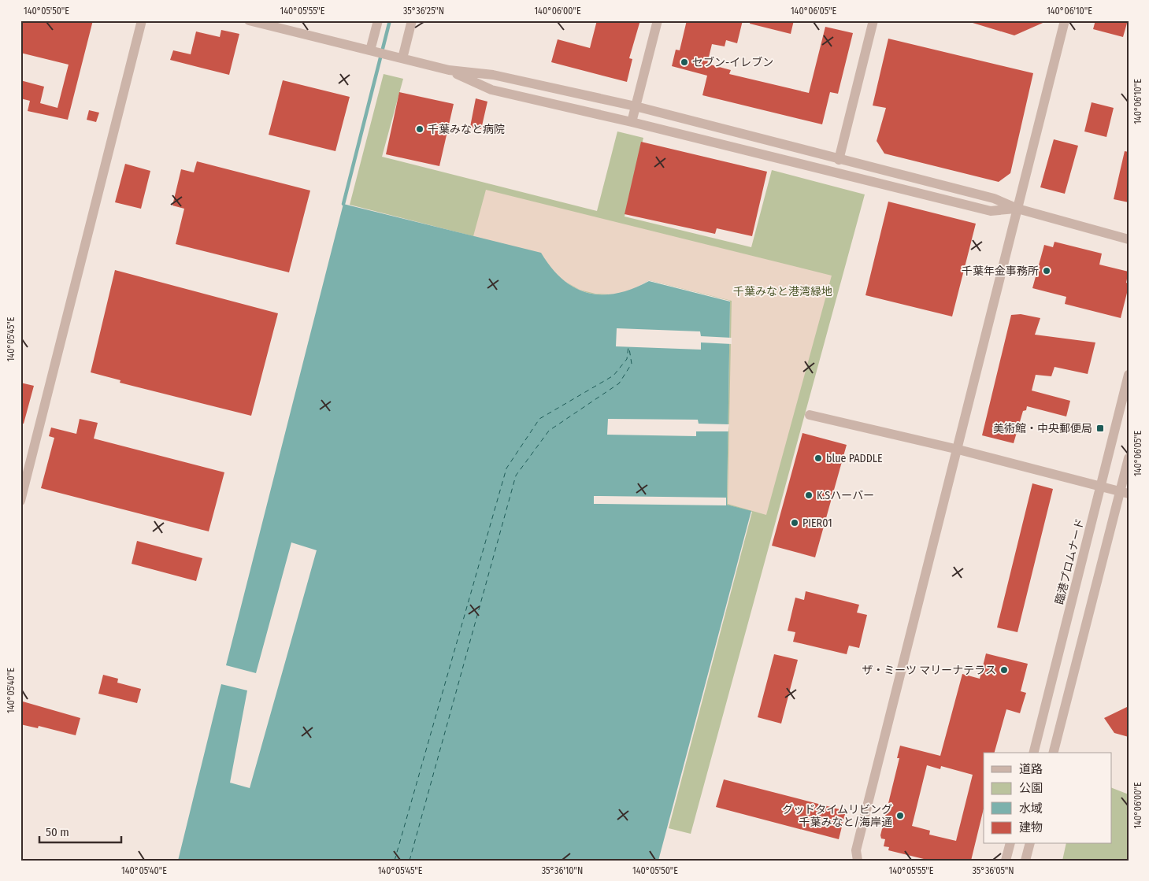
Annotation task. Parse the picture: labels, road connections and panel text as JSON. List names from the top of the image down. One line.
{"streets":{"street":["臨港プロムナード"]},"parks":["千葉みなと港湾緑地"],"places":{"other":["セブン-イレブン","千葉みなと病院","千葉年金事務所","blue PADDLE","K.Sハーバー","PIER01","ザ・ミーツ マリーナテラス","グッドタイムリビング 千葉みなと/海岸通"],"transit":["美術館・中央郵便局"]},"legend":["道路","公園","水域","建物"],"scale_bar":"50 m","coordinates":["140°05'50\"E","140°05'55\"E","35°36'25\"N","140°06'00\"E","140°06'05\"E","140°06'10\"E","140°05'45\"E","140°05'40\"E","35°36'10\"N","35°36'05\"N"]}
